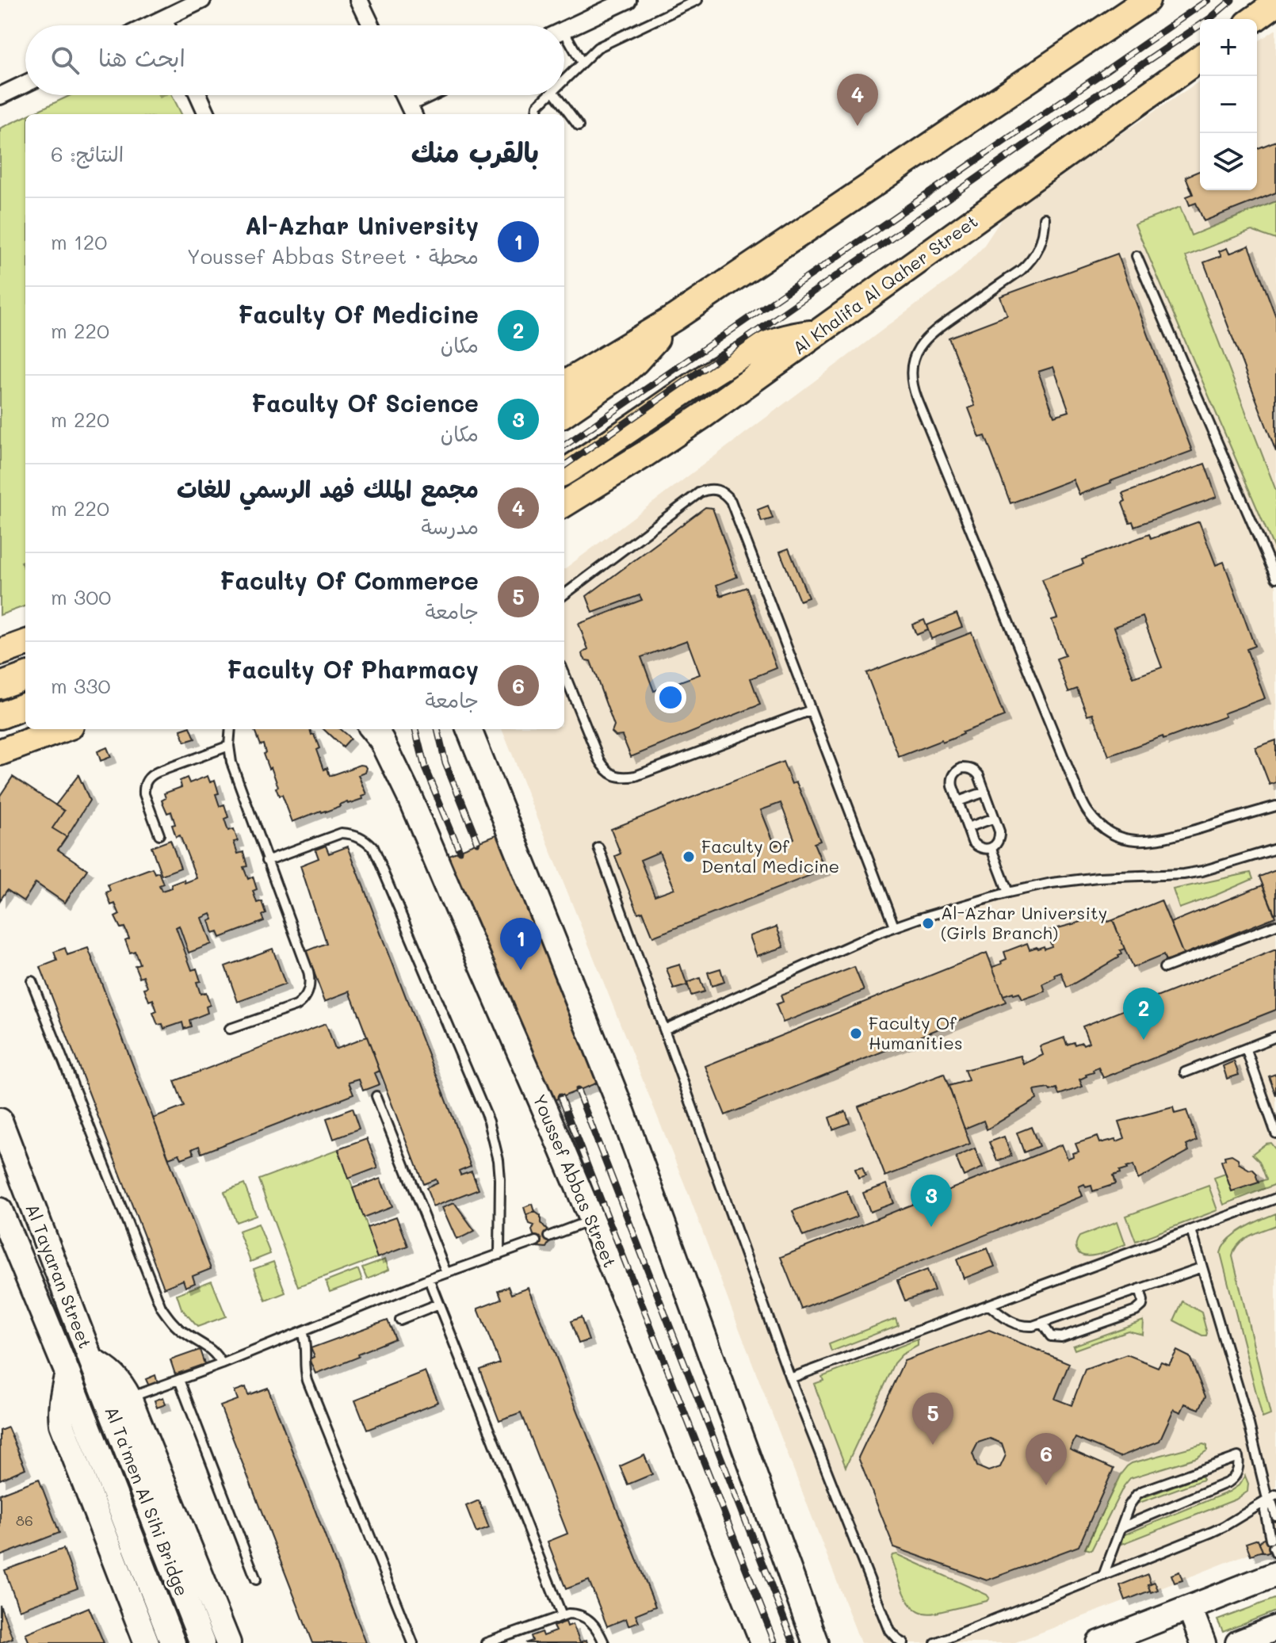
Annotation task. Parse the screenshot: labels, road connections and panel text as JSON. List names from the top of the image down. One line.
{"streets":{"main road":["Al Khalifa Al Qaher Street","Youssef Abbas Street","Al Tayaran Street","Al Ta'men Al Sihi Bridge"]},"crossings":[["Al Tayaran Street","Al Ta'men Al Sihi Bridge"]],"places":["Faculty Of Dental Medicine","Al-Azhar University (Girls Branch)","Faculty Of Humanities"],"house_numbers":["86"],"page":{"map_buttons":["+","−"],"search":"ابحث هنا","pins":["4","1","2","3","5","6"],"heading":["بالقرب منك","النتائج: 6"],"list":[{"mark":"1","name":"Al-Azhar University","note":"محطة · Youssef Abbas Street","value":"120 m"},{"mark":"2","name":"Faculty Of Medicine","note":"مكان","value":"220 m"},{"mark":"3","name":"Faculty Of Science","note":"مكان","value":"220 m"},{"mark":"4","name":"مجمع الملك فهد الرسمي للغات","note":"مدرسة","value":"220 m"},{"mark":"5","name":"Faculty Of Commerce","note":"جامعة","value":"300 m"},{"mark":"6","name":"Faculty Of Pharmacy","note":"جامعة","value":"330 m"}]}}
